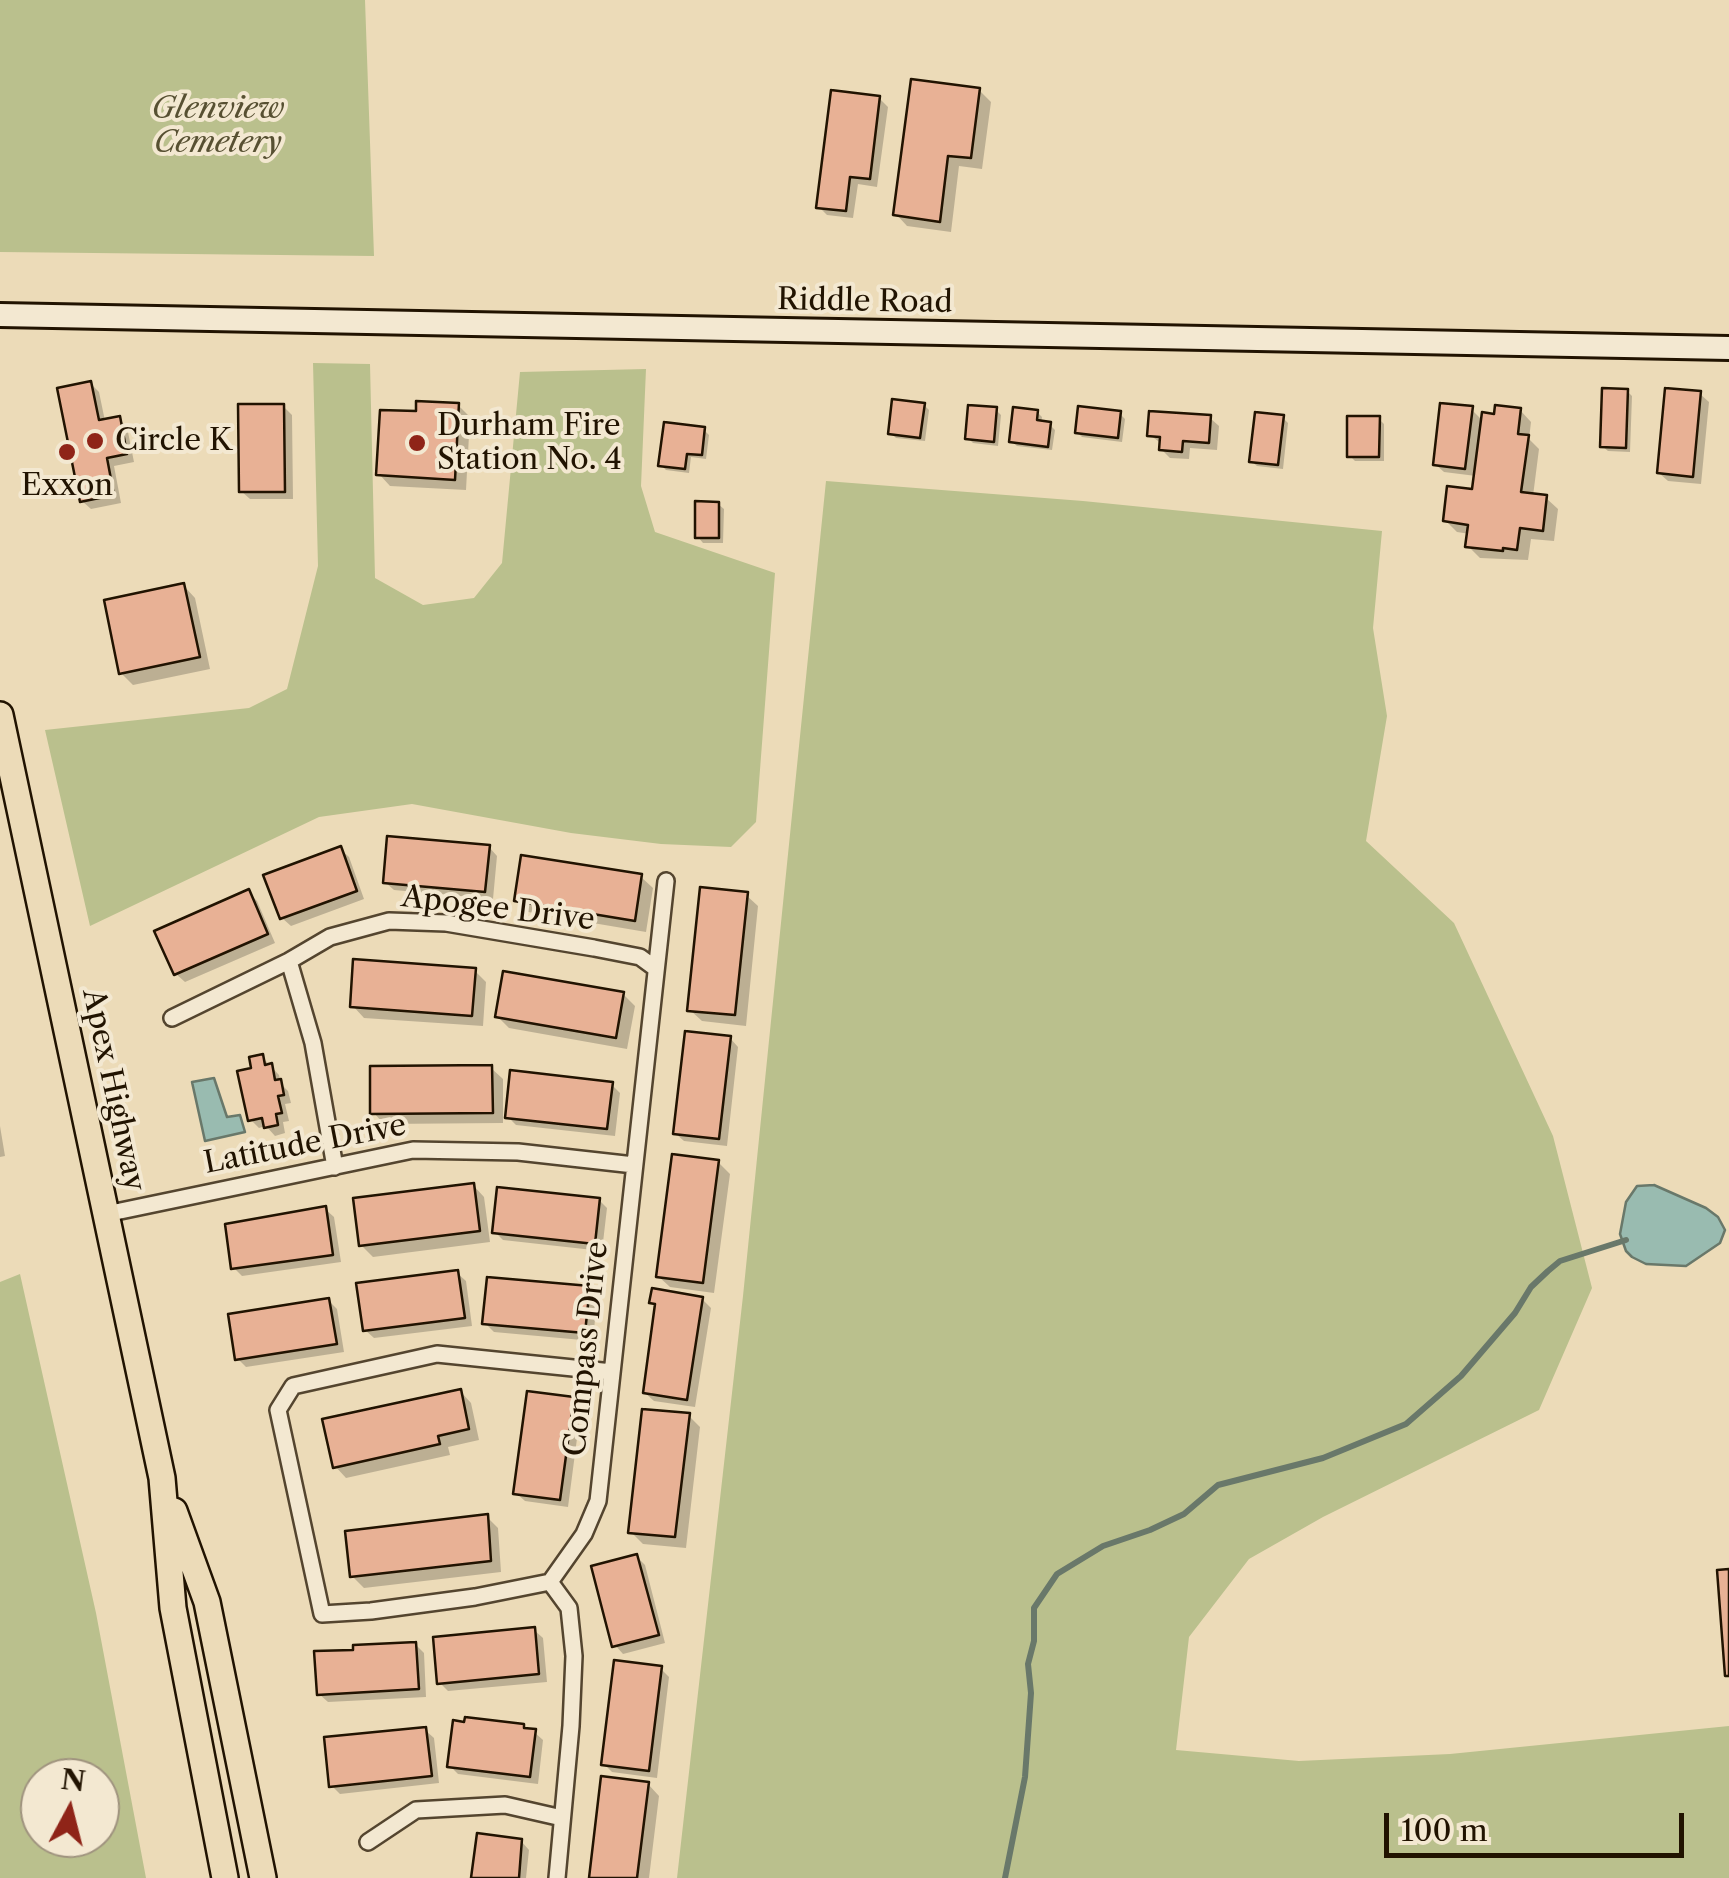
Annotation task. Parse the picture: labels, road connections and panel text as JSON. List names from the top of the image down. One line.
{"streets":{"main road":["Riddle Road","Apex Highway"],"street":["Apogee Drive","Latitude Drive","Compass Drive"]},"crossings":[["Apogee Drive","Compass Drive"],["Apex Highway","Latitude Drive"],["Latitude Drive","Compass Drive"]],"parks":["Glenview Cemetery"],"places":["Circle K","Durham Fire Station No. 4","Exxon"],"scale_bar":"100 m","north":"top"}
